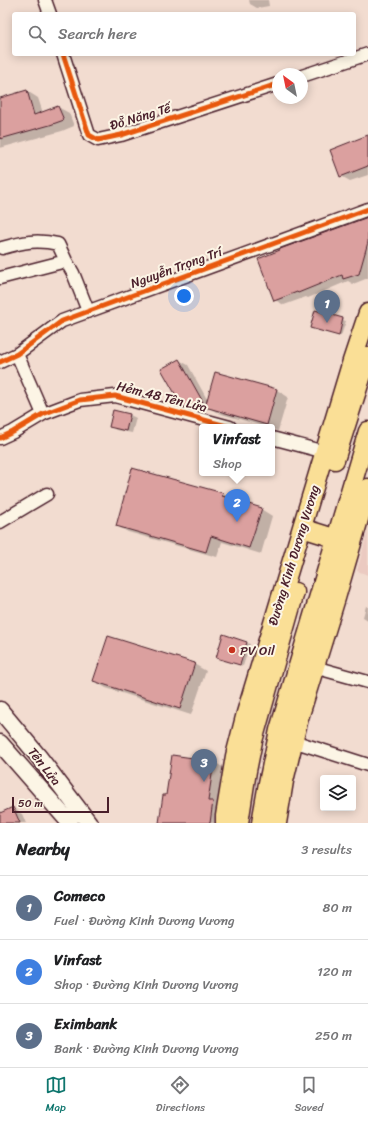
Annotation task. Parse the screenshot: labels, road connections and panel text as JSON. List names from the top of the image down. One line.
{"streets":{"main road":["Đường Kinh Dương Vương","Tên Lửa"],"street":["Đỗ Năng Tế","Nguyễn Trọng Trí","Hẻm 48 Tên Lửa"]},"places":["PV Oil"],"scale_bar":"50 m","north":"top left","page":{"search":"Search here","pins":["1","2","3"],"popup":["Vinfast","Shop"],"scale":"50 m","heading":["Nearby","3 results"],"list":[{"mark":"1","name":"Comeco","note":"Fuel · Đường Kinh Dương Vương","value":"80 m"},{"mark":"2","name":"Vinfast","note":"Shop · Đường Kinh Dương Vương","value":"120 m"},{"mark":"3","name":"Eximbank","note":"Bank · Đường Kinh Dương Vương","value":"250 m"}],"nav":["Map","Directions","Saved"]}}
